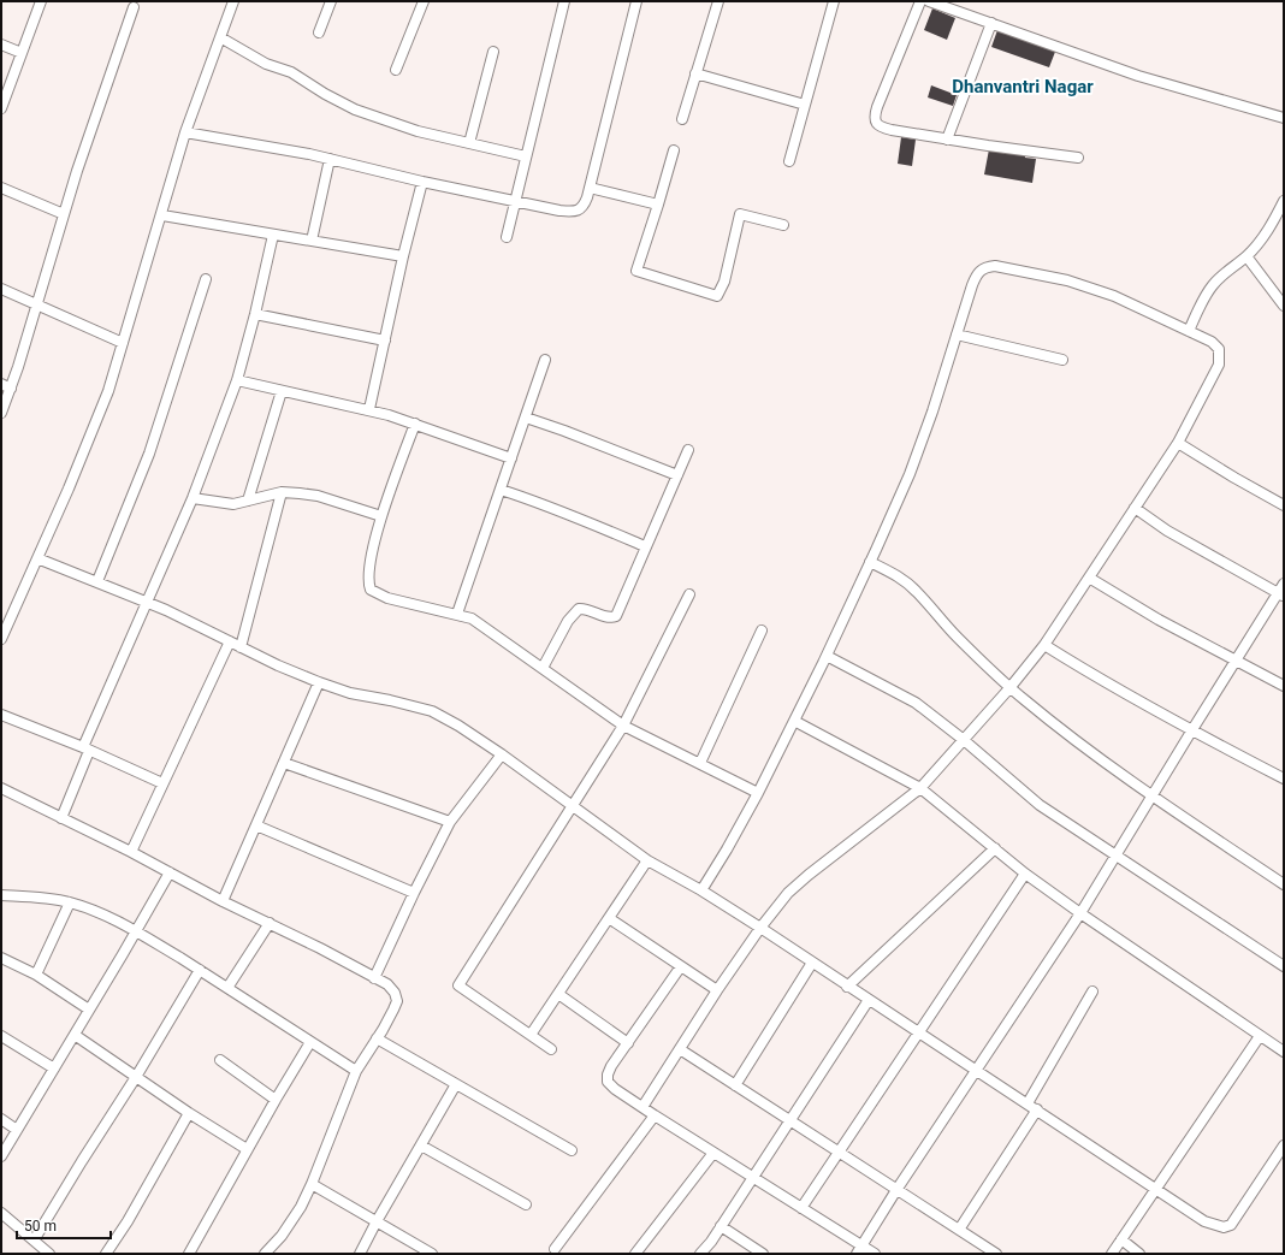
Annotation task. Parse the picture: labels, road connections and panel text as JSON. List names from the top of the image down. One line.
{"districts":["Dhanvantri Nagar"],"scale_bar":"50 m"}
